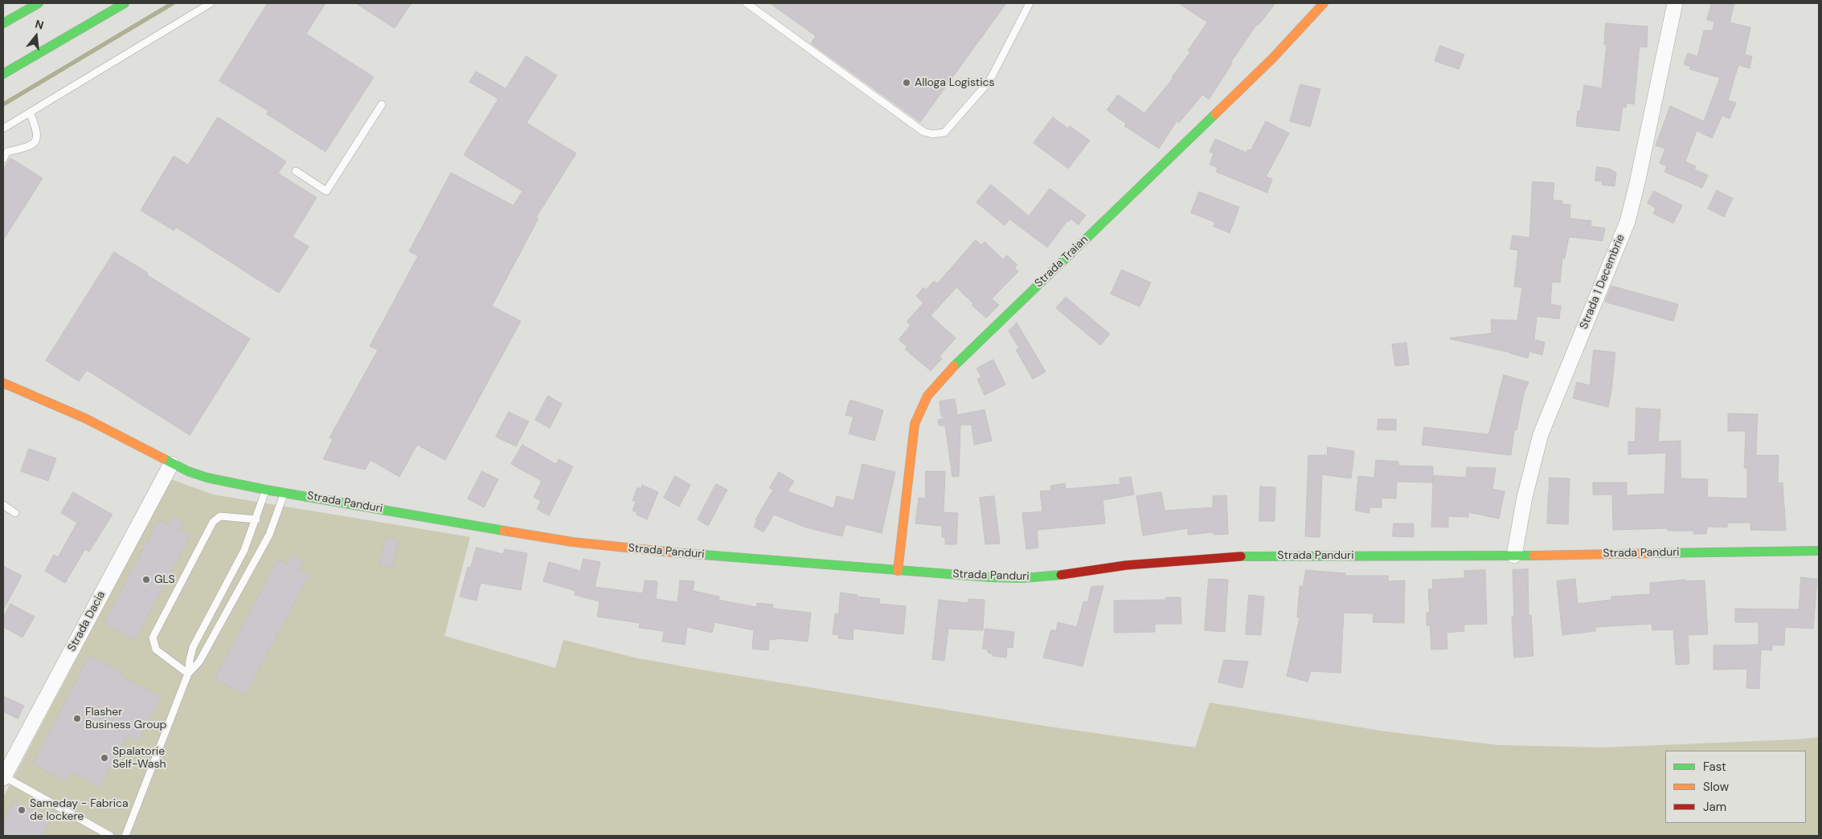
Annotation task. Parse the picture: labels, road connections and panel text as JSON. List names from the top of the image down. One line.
{"streets":{"street":["Strada Traian","Strada 1 Decembrie","Strada Panduri","Strada Dacia"]},"crossings":[["Strada Traian","Strada Panduri"],["Strada 1 Decembrie","Strada Panduri"],["Strada Panduri","Strada Dacia"]],"places":["Alloga Logistics","GLS","Flasher Business Group","Spalatorie Self-Wash","Sameday - Fabrica de lockere"],"legend":["Fast","Slow","Jam"],"north":"top"}
